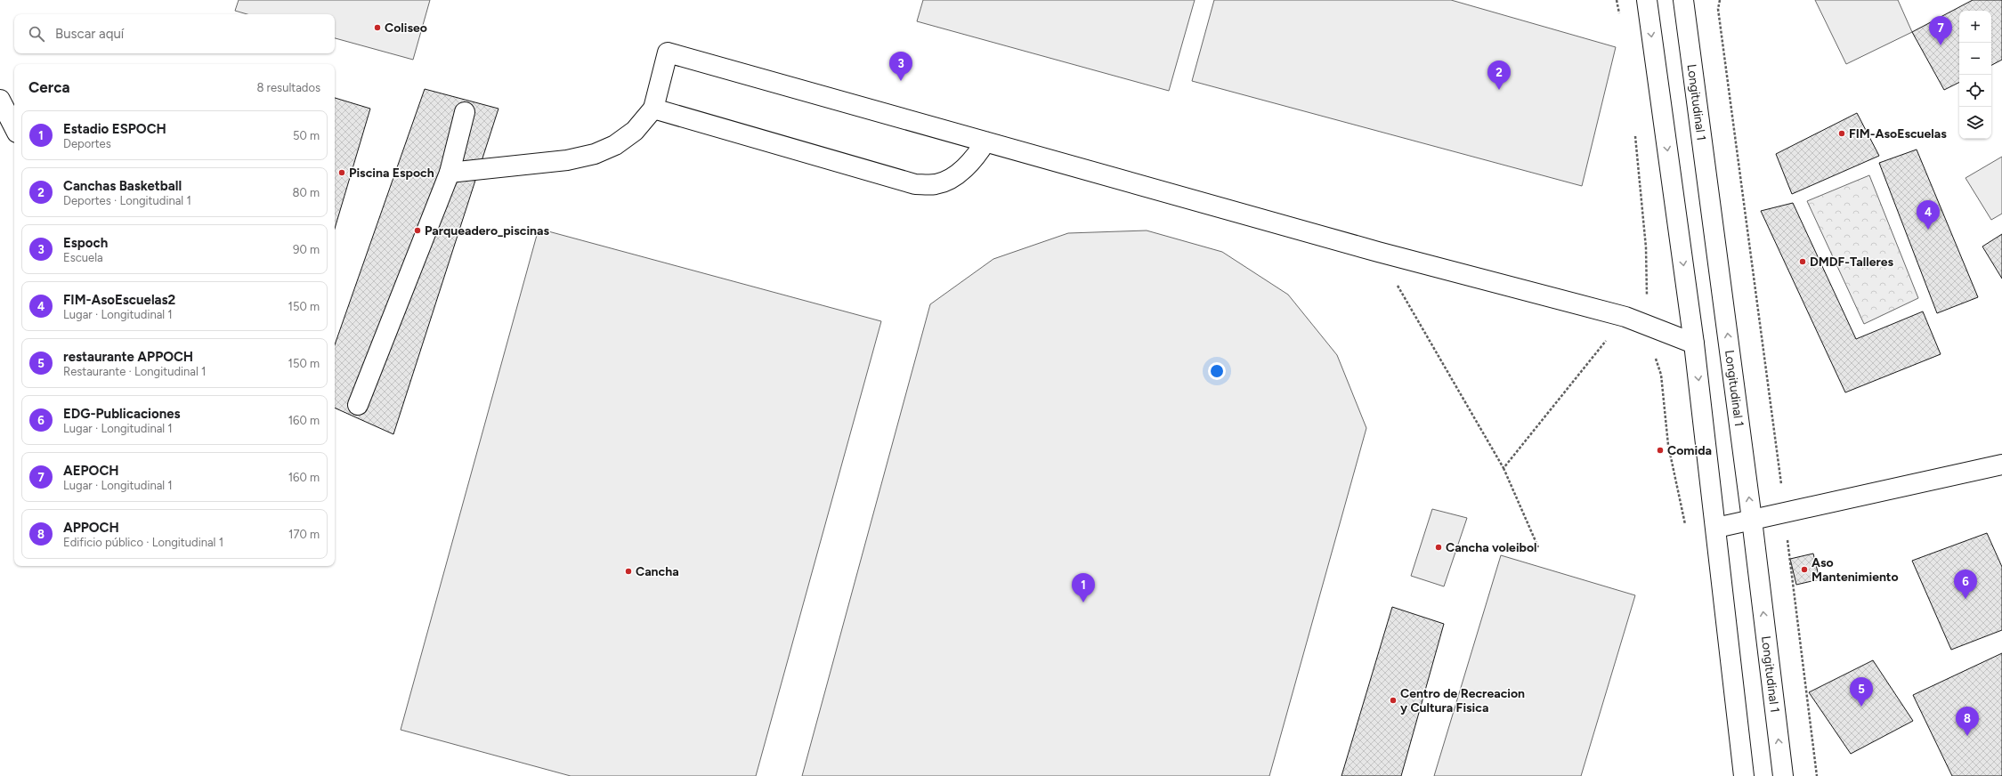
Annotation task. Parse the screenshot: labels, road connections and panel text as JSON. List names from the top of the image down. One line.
{"streets":{"street":["Longitudinal 1"]},"places":["Coliseo","FIM-AsoEscuelas","Piscina Espoch","Parqueadero_piscinas","DMDF-Talleres","Comida","Cancha voleibol","Aso Mantenimiento","Cancha","Centro de Recreacion y Cultura Fisica"],"page":{"map_buttons":["+","−"],"search":"Buscar aquí","pins":["7","3","2","4","6","1","5","8"],"heading":["Cerca","8 resultados"],"list":[{"mark":"1","name":"Estadio ESPOCH","note":"Deportes","value":"50 m"},{"mark":"2","name":"Canchas Basketball","note":"Deportes · Longitudinal 1","value":"80 m"},{"mark":"3","name":"Espoch","note":"Escuela","value":"90 m"},{"mark":"4","name":"FIM-AsoEscuelas2","note":"Lugar · Longitudinal 1","value":"150 m"},{"mark":"5","name":"restaurante APPOCH","note":"Restaurante · Longitudinal 1","value":"150 m"},{"mark":"6","name":"EDG-Publicaciones","note":"Lugar · Longitudinal 1","value":"160 m"},{"mark":"7","name":"AEPOCH","note":"Lugar · Longitudinal 1","value":"160 m"},{"mark":"8","name":"APPOCH","note":"Edificio público · Longitudinal 1","value":"170 m"}]}}
